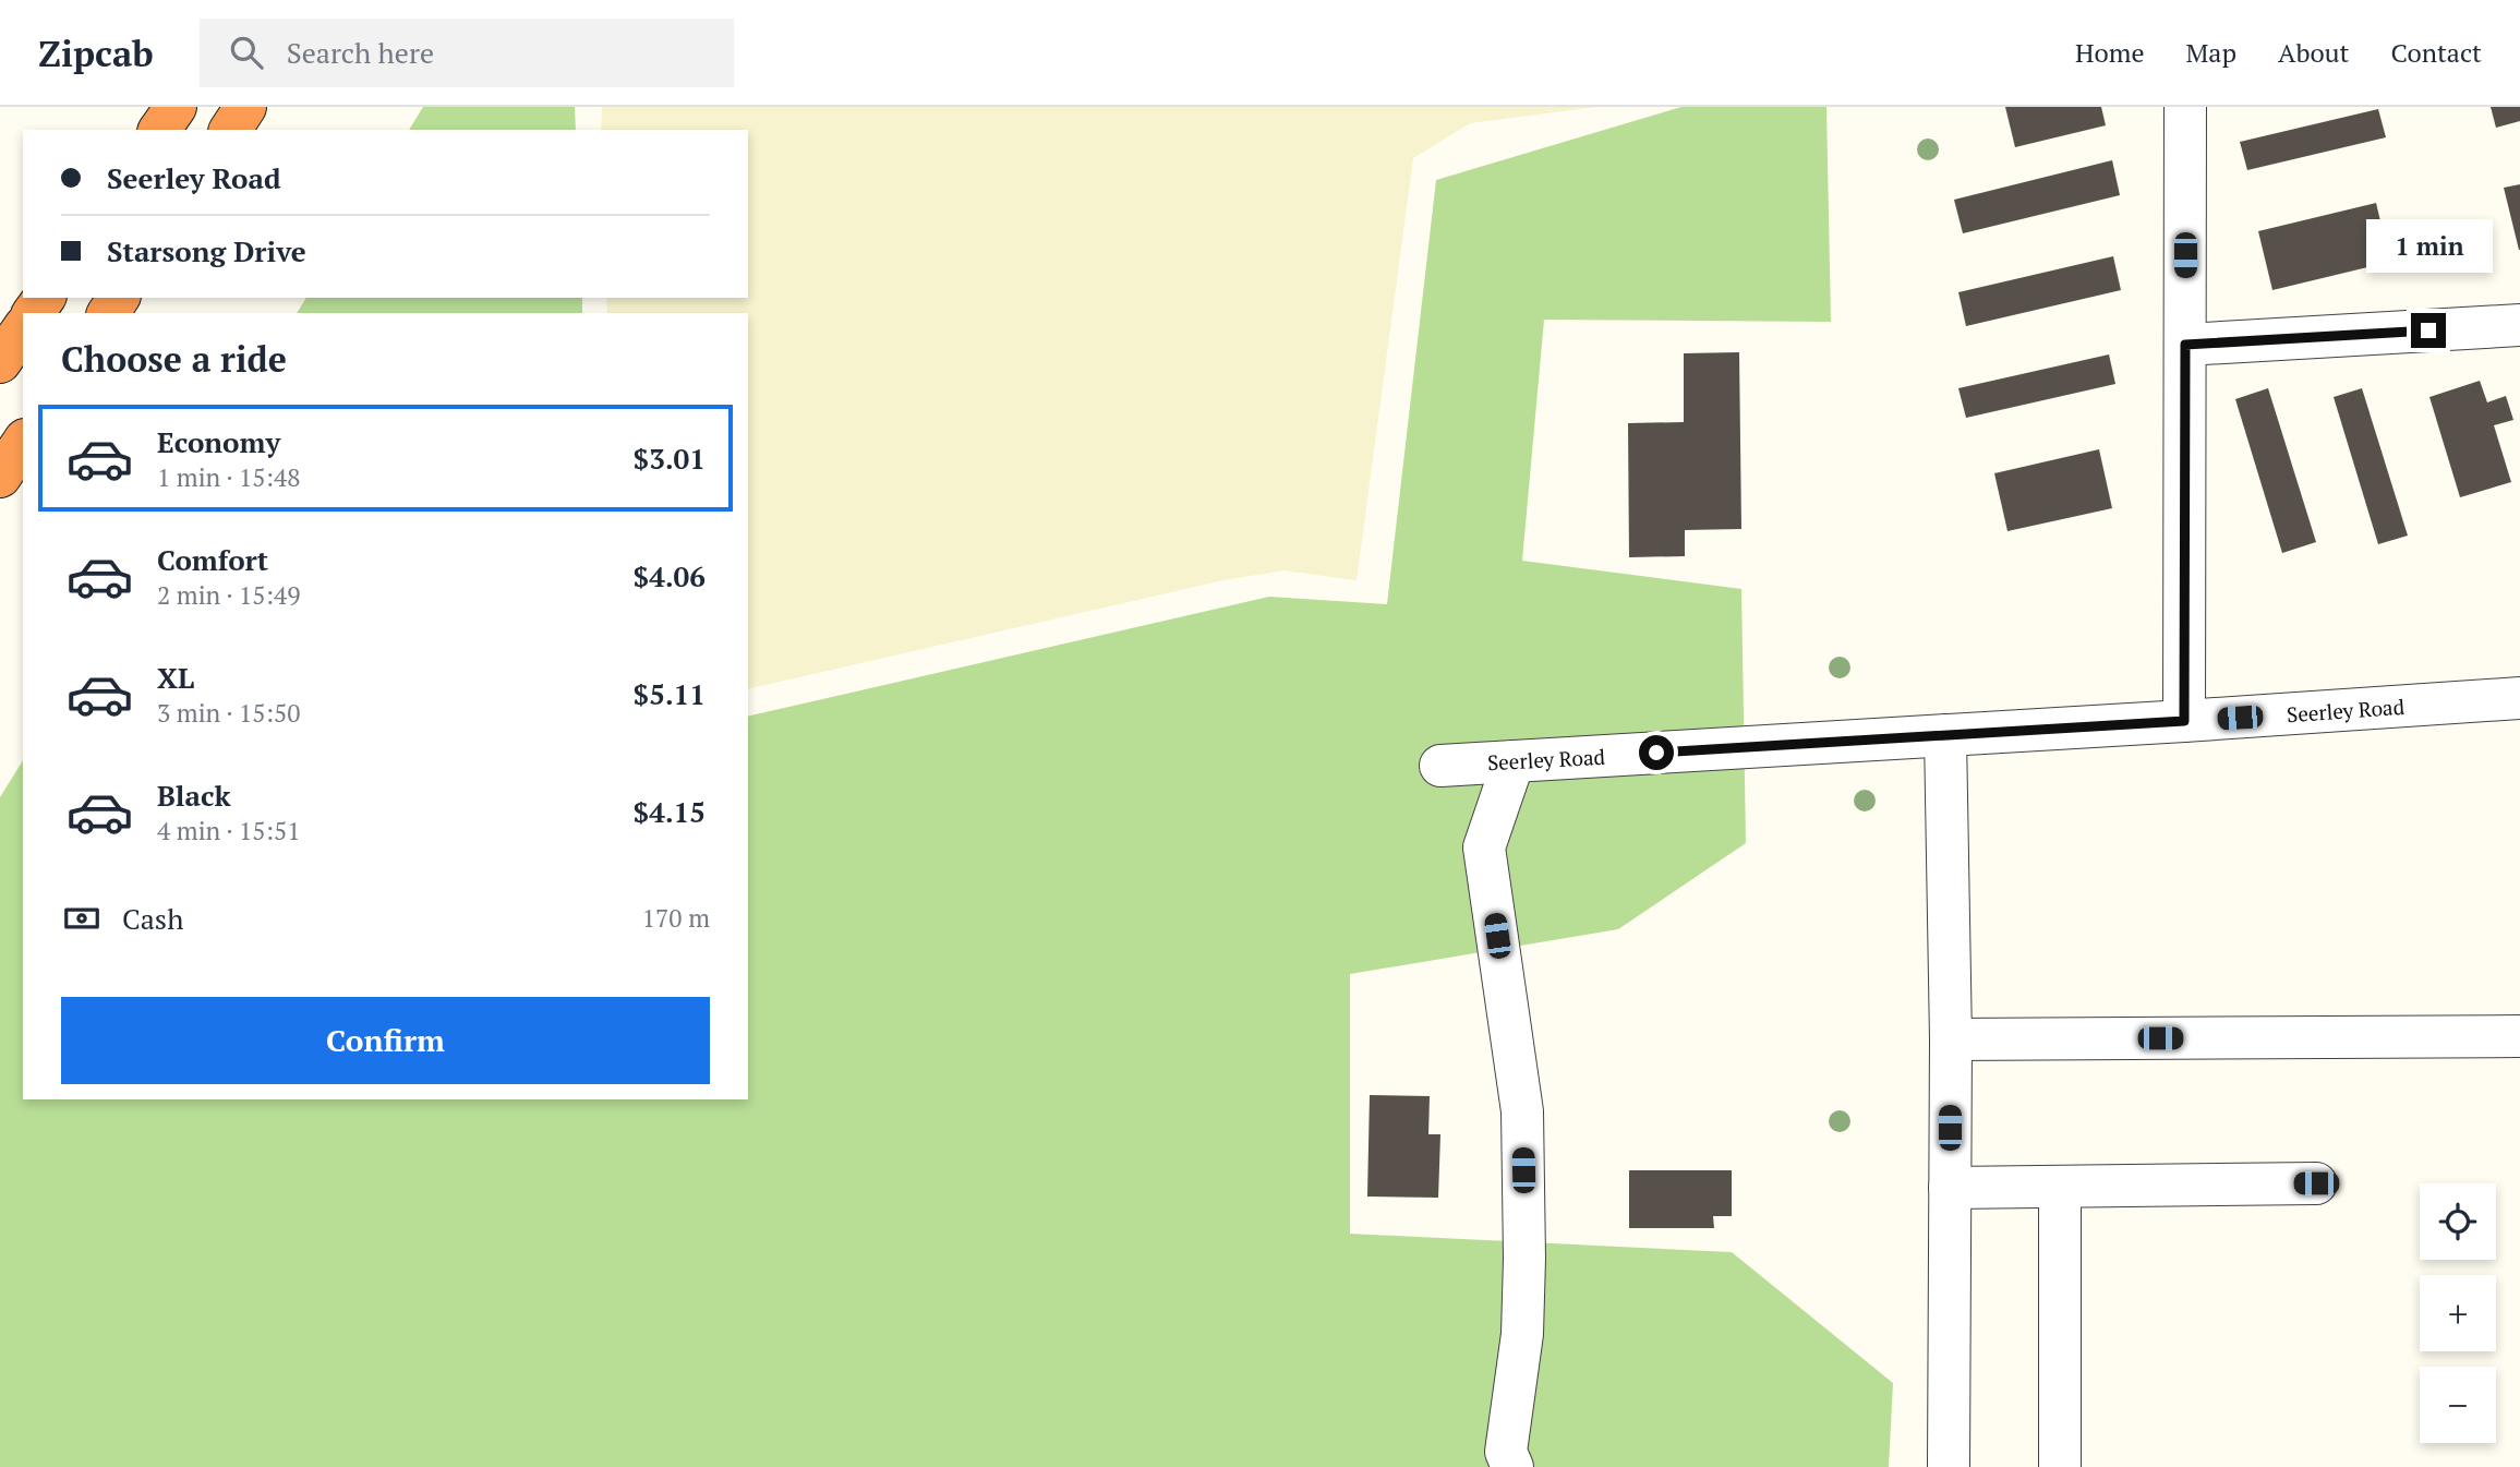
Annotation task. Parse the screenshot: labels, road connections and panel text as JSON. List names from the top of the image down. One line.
{"streets":{"street":["Seerley Road"]},"page":{"header":"Zipcab","search":"Search here","nav":["Home","Map","About","Contact"],"banner":["Seerley Road","Starsong Drive"],"bubble":"1 min","heading":"Choose a ride","list":[{"name":"Economy","note":"1 min · 15:48","value":"$3.01"},{"name":"Comfort","note":"2 min · 15:49","value":"$4.06"},{"name":"XL","note":"3 min · 15:50","value":"$5.11"},{"name":"Black","note":"4 min · 15:51","value":"$4.15"}],"pay":["Cash","170 m"],"buttons":"Confirm","map_buttons":["+","−"]}}
